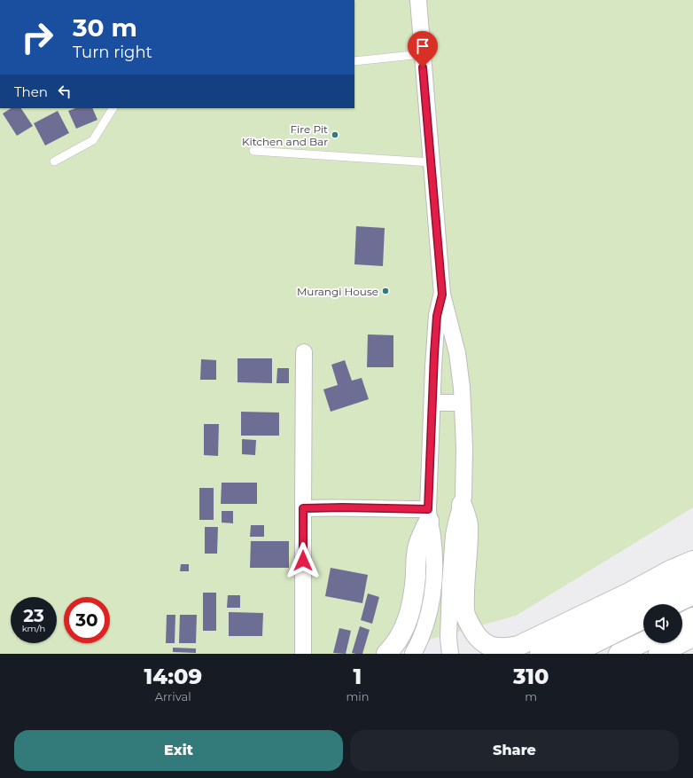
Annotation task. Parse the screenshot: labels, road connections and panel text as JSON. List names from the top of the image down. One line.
{"places":["Fire Pit Kitchen and Bar","Murangi House"],"page":{"turn":["30 m","Turn right"],"then":"Then","speed":"23 km/h","limit":"30","eta":["14:09","Arrival","1","min","310","m"],"buttons":["Exit","Share"]}}
